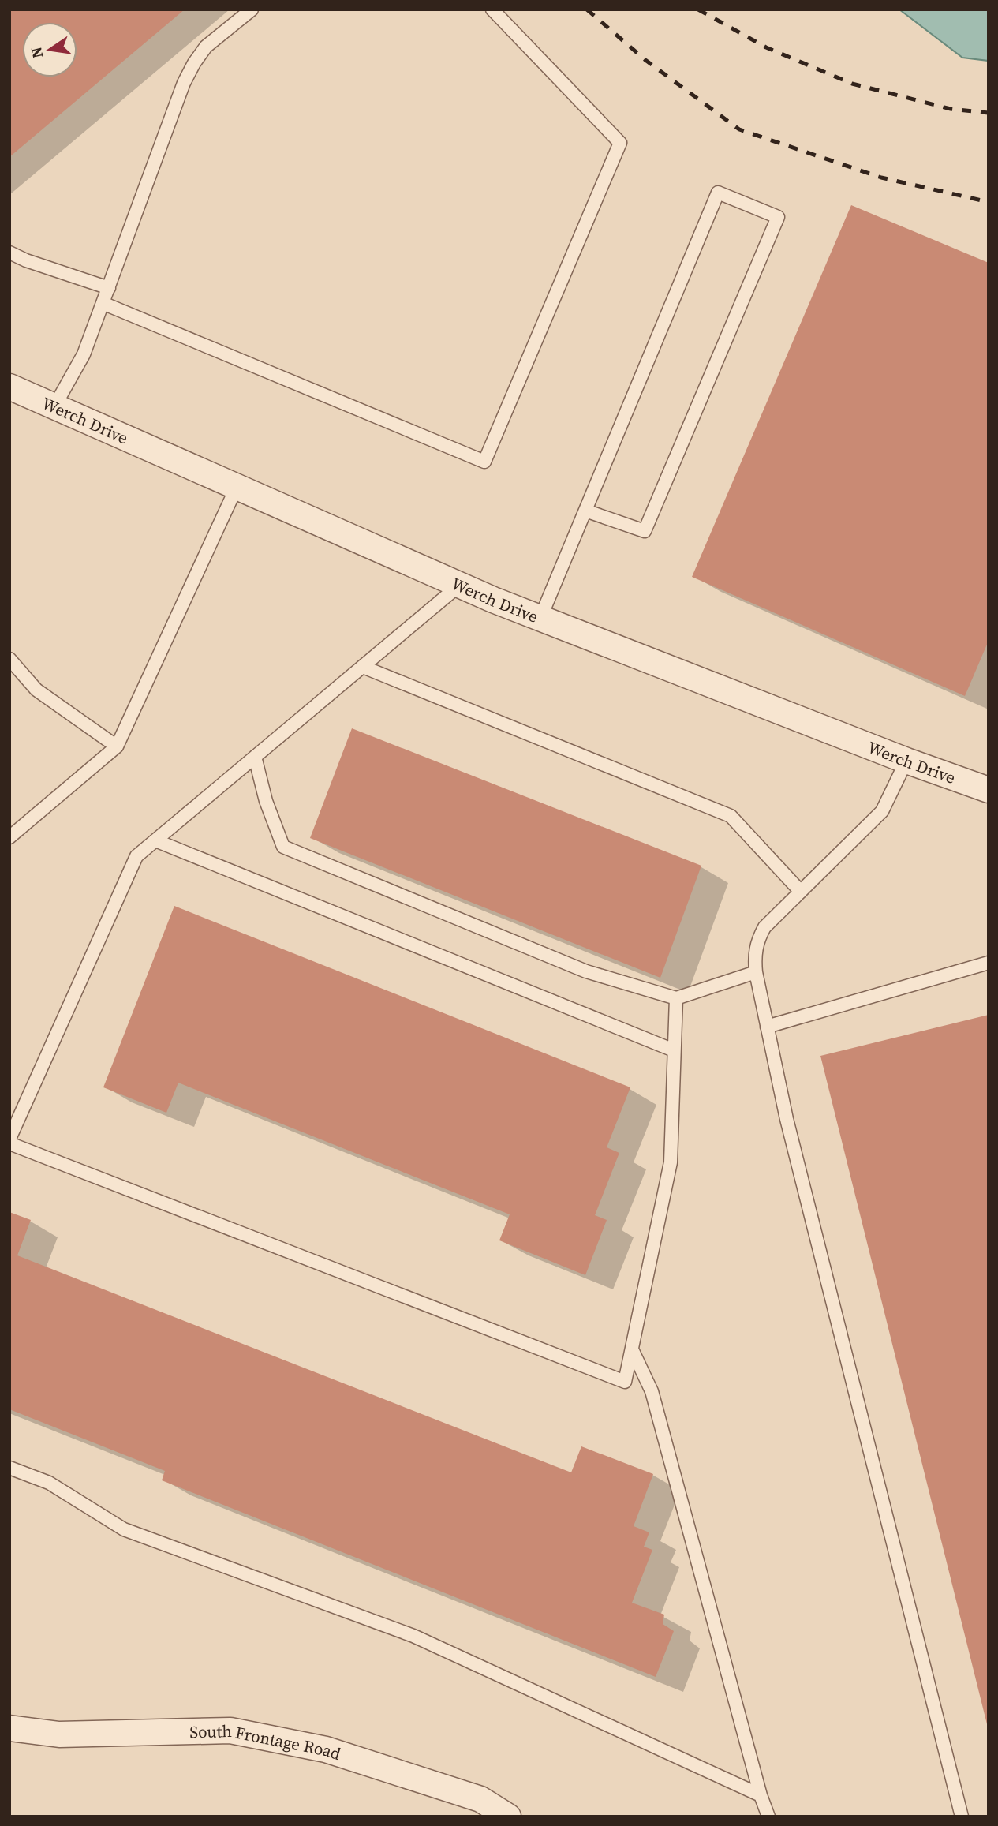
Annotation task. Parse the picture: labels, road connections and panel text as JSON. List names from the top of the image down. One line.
{"streets":{"street":["Werch Drive","South Frontage Road"]},"north":"left"}
